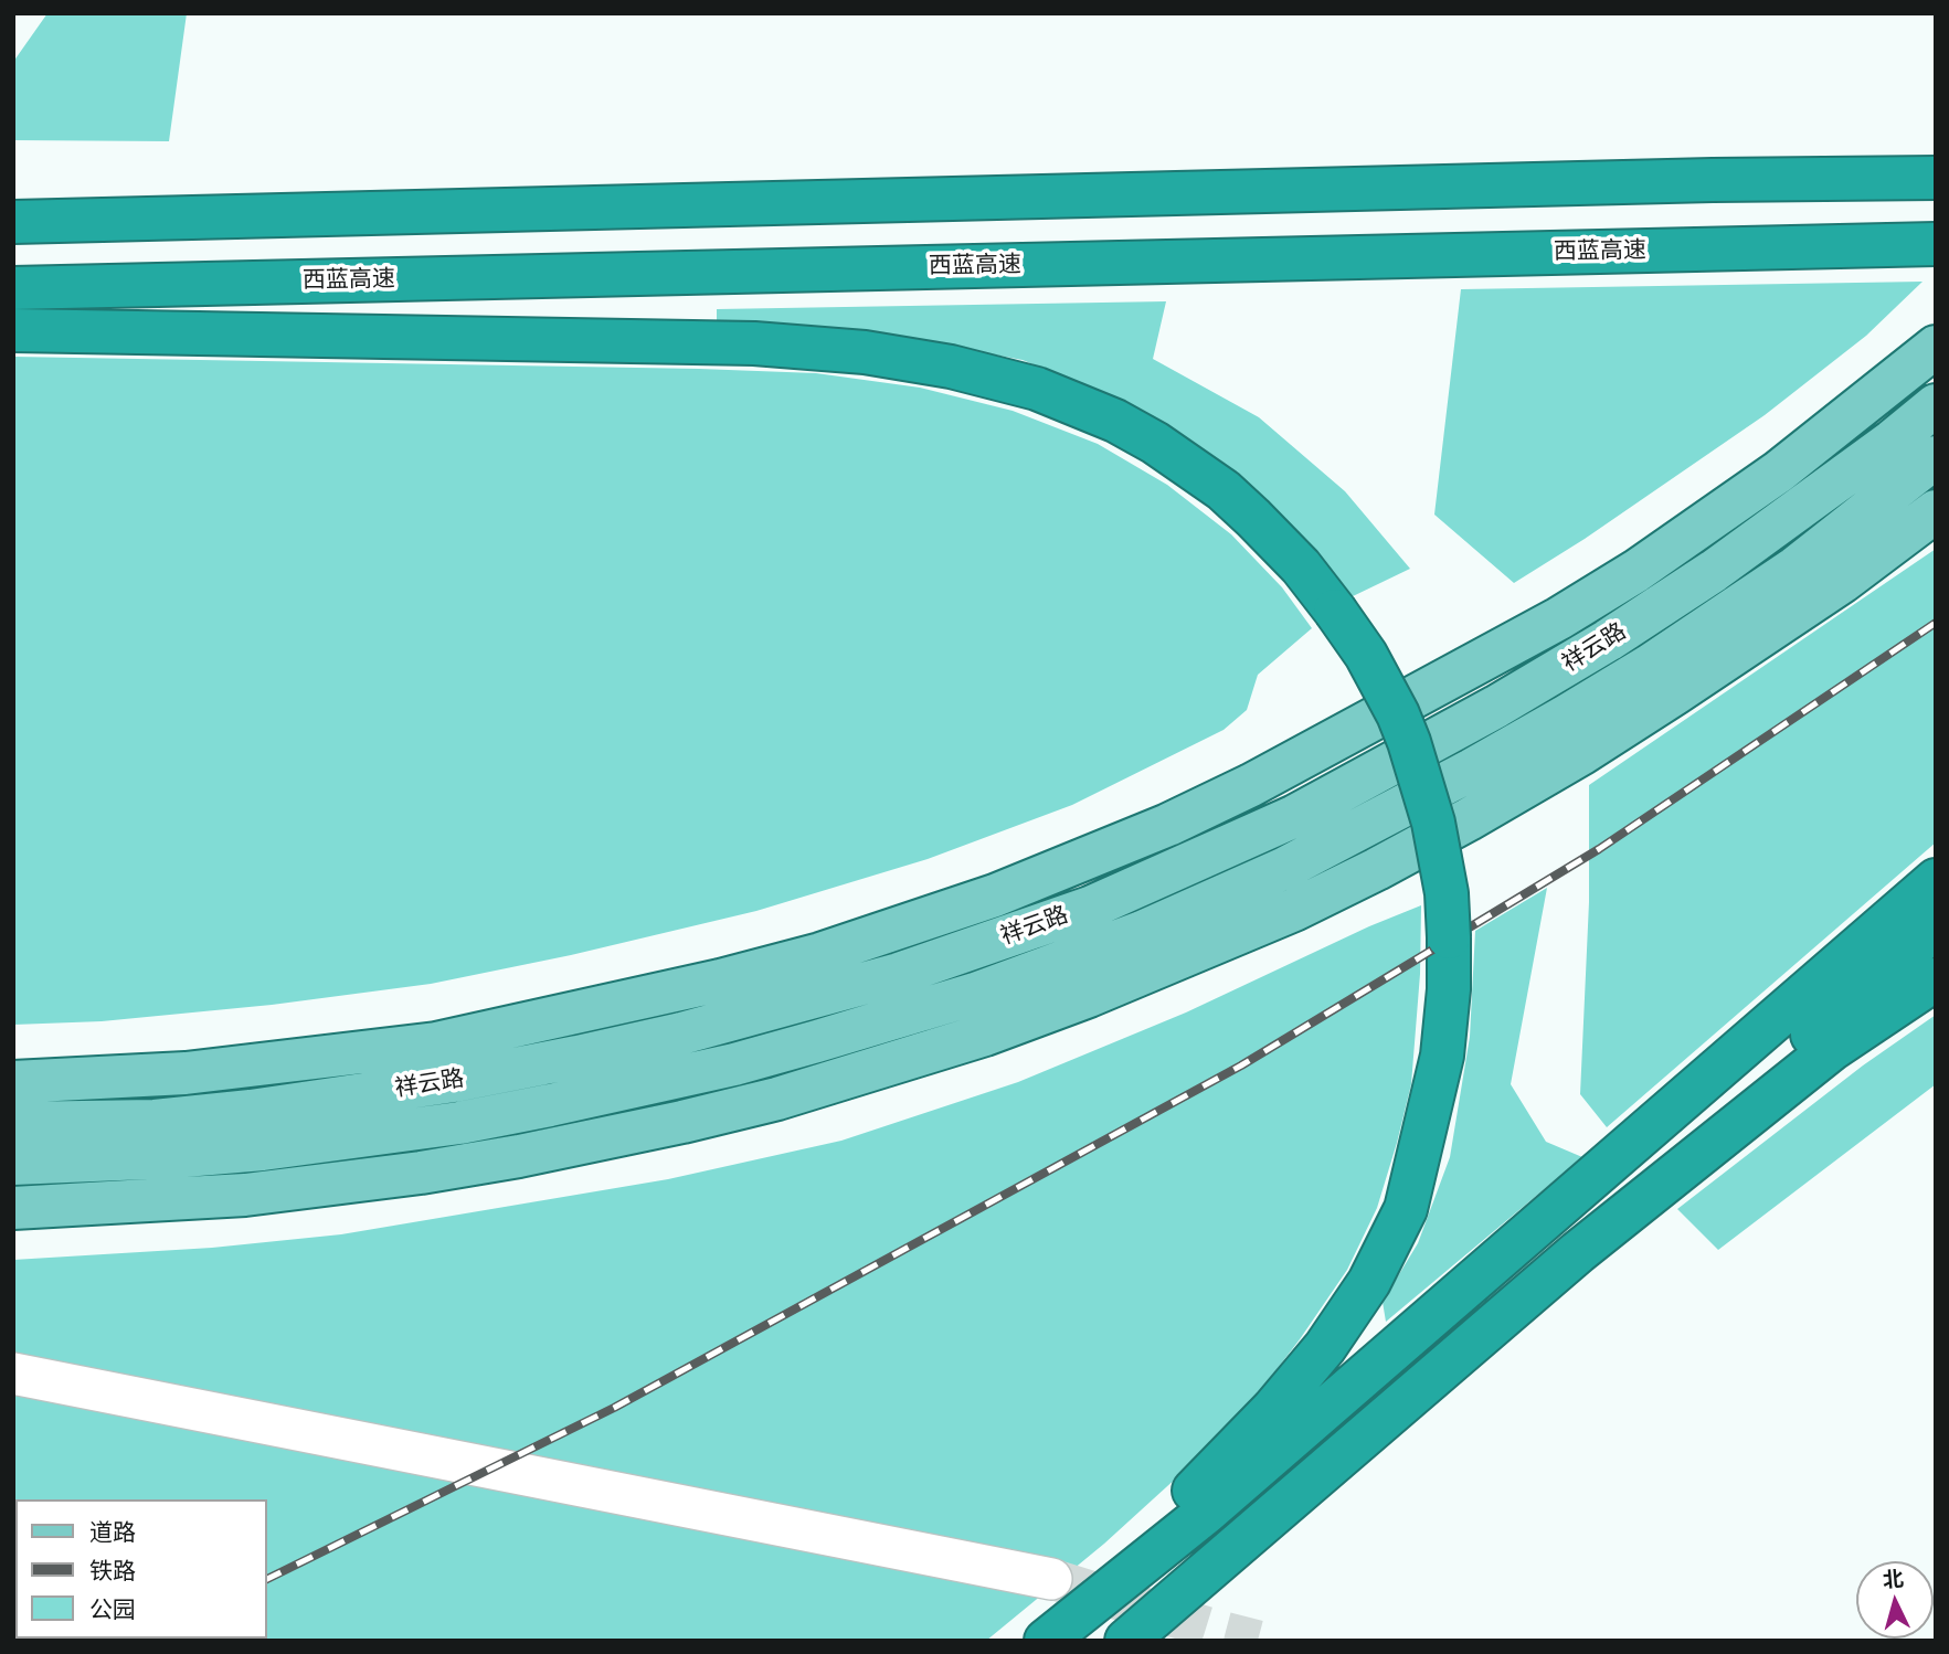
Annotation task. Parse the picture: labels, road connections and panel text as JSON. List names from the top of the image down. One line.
{"streets":{"highway":["西蓝高速"],"main road":["祥云路"]},"legend":["道路","铁路","公园"],"north":"top"}
